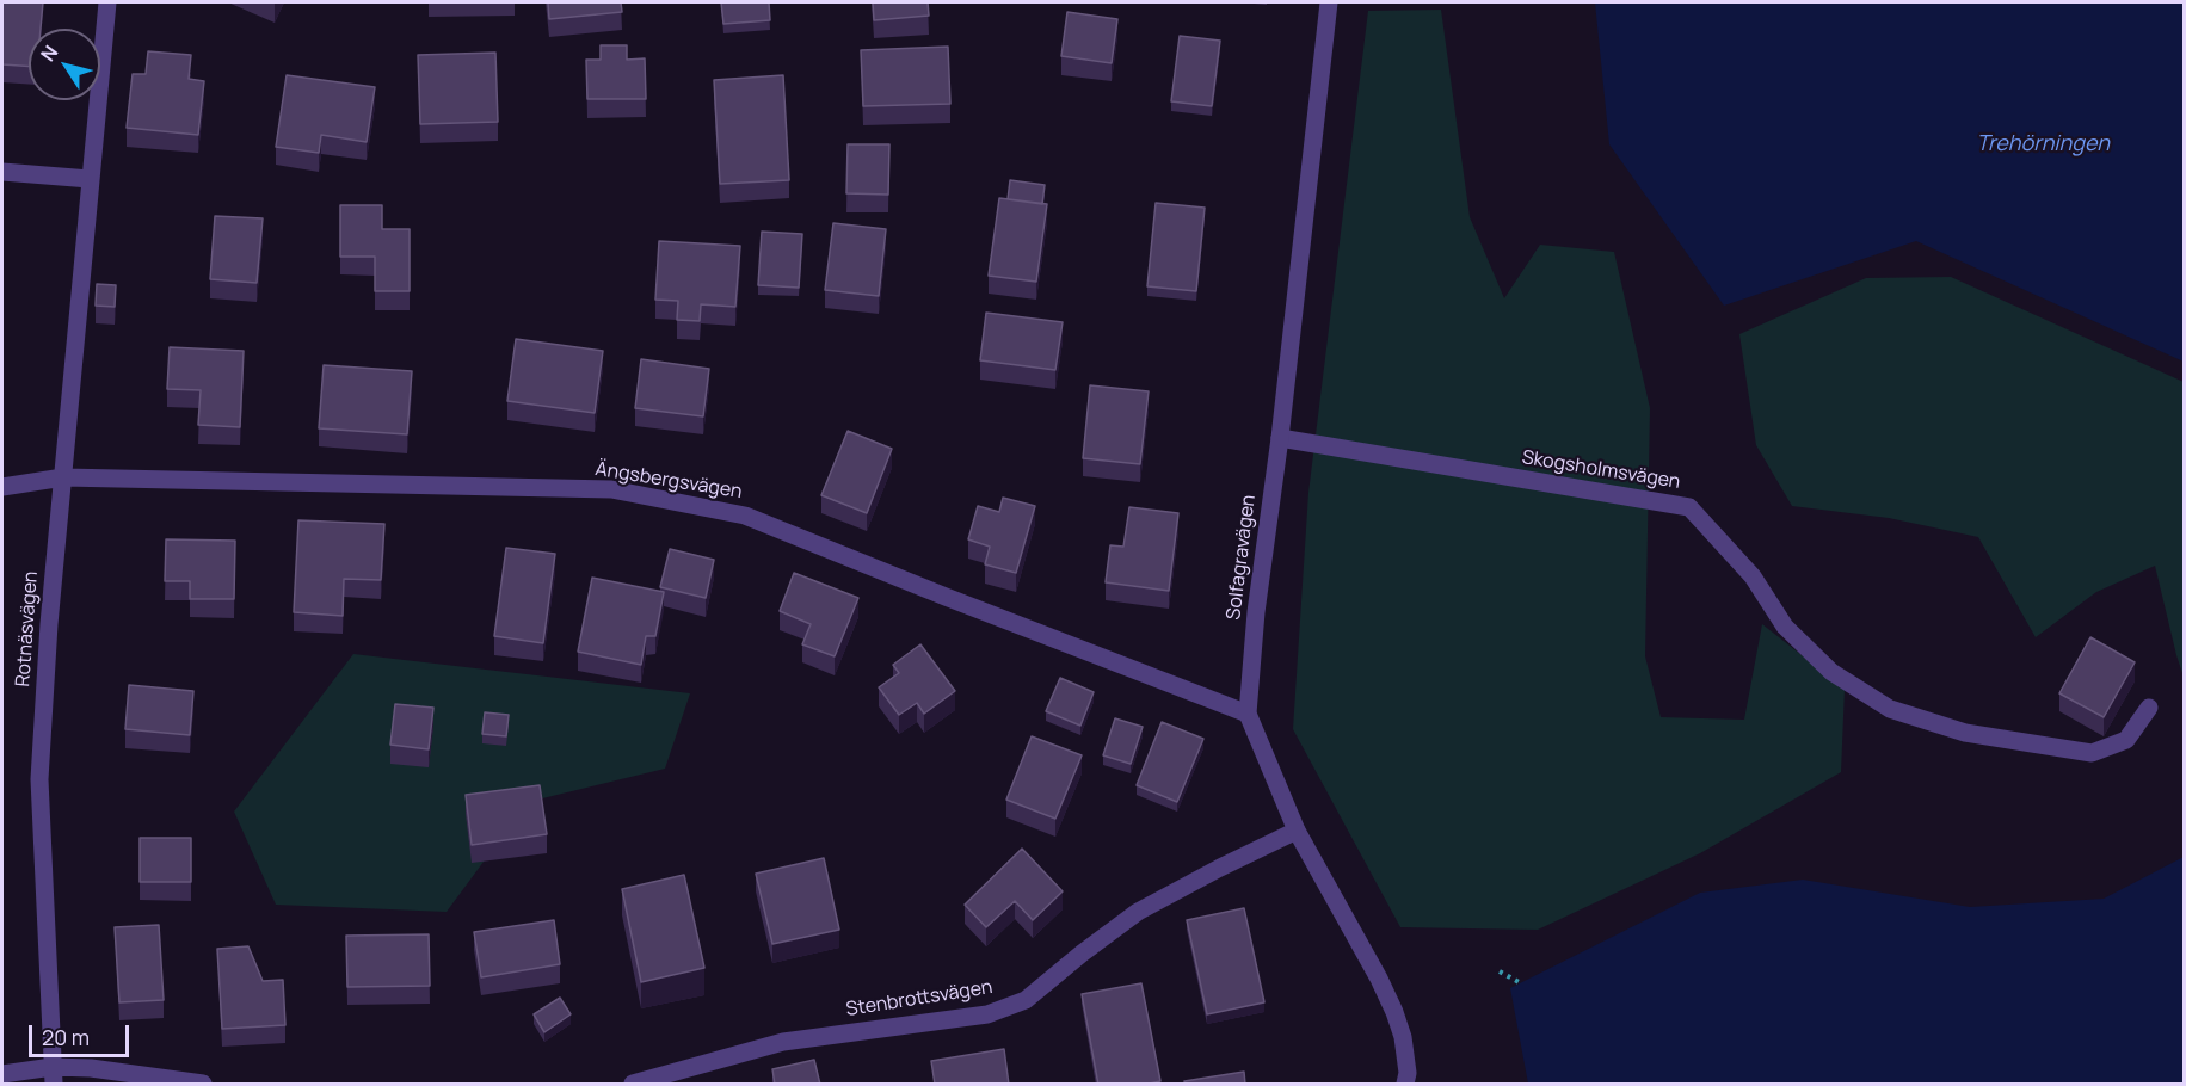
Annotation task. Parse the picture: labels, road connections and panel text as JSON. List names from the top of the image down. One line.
{"streets":{"street":["Skogsholmsvägen","Ängsbergsvägen","Solfagravägen","Rotnäsvägen","Stenbrottsvägen"]},"crossings":[["Skogsholmsvägen","Solfagravägen"],["Ängsbergsvägen","Solfagravägen"],["Ängsbergsvägen","Rotnäsvägen"],["Solfagravägen","Stenbrottsvägen"]],"water":["Trehörningen"],"scale_bar":"20 m","north":"top left"}
